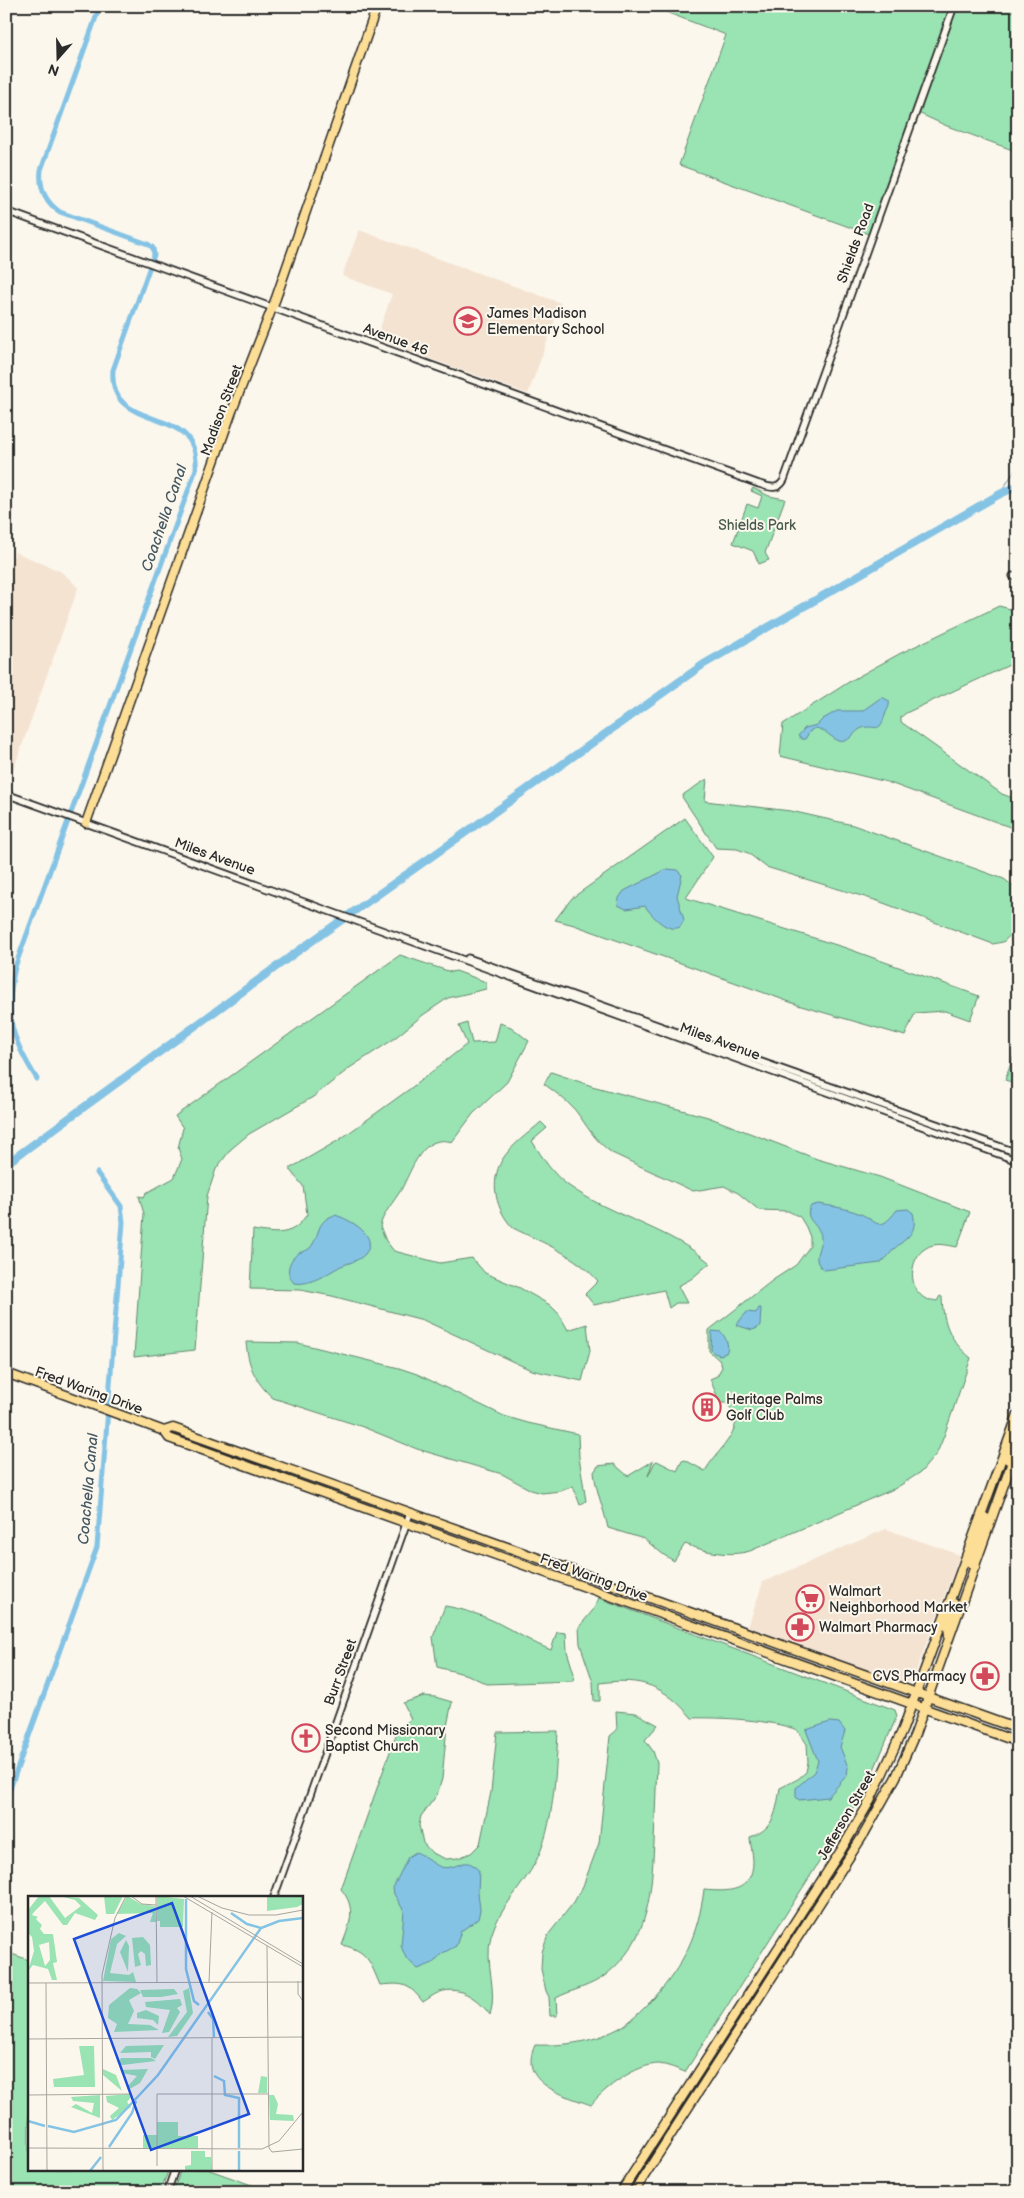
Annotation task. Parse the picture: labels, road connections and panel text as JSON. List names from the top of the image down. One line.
{"streets":{"main road":["Madison Street","Fred Waring Drive","Jefferson Street"],"street":["Shields Road","Avenue 46","Miles Avenue","Burr Street"]},"crossings":[["Shields Road","Avenue 46"],["Avenue 46","Madison Street"],["Madison Street","Miles Avenue"],["Fred Waring Drive","Burr Street"],["Fred Waring Drive","Jefferson Street"]],"water":["Coachella Canal"],"parks":["Shields Park"],"places":{"school or university":["James Madison Elementary School"],"building":["Heritage Palms Golf Club"],"supermarket":["Walmart Neighborhood Market"],"pharmacy":["Walmart Pharmacy","CVS Pharmacy"],"church":["Second Missionary Baptist Church"]},"north":"bottom"}
